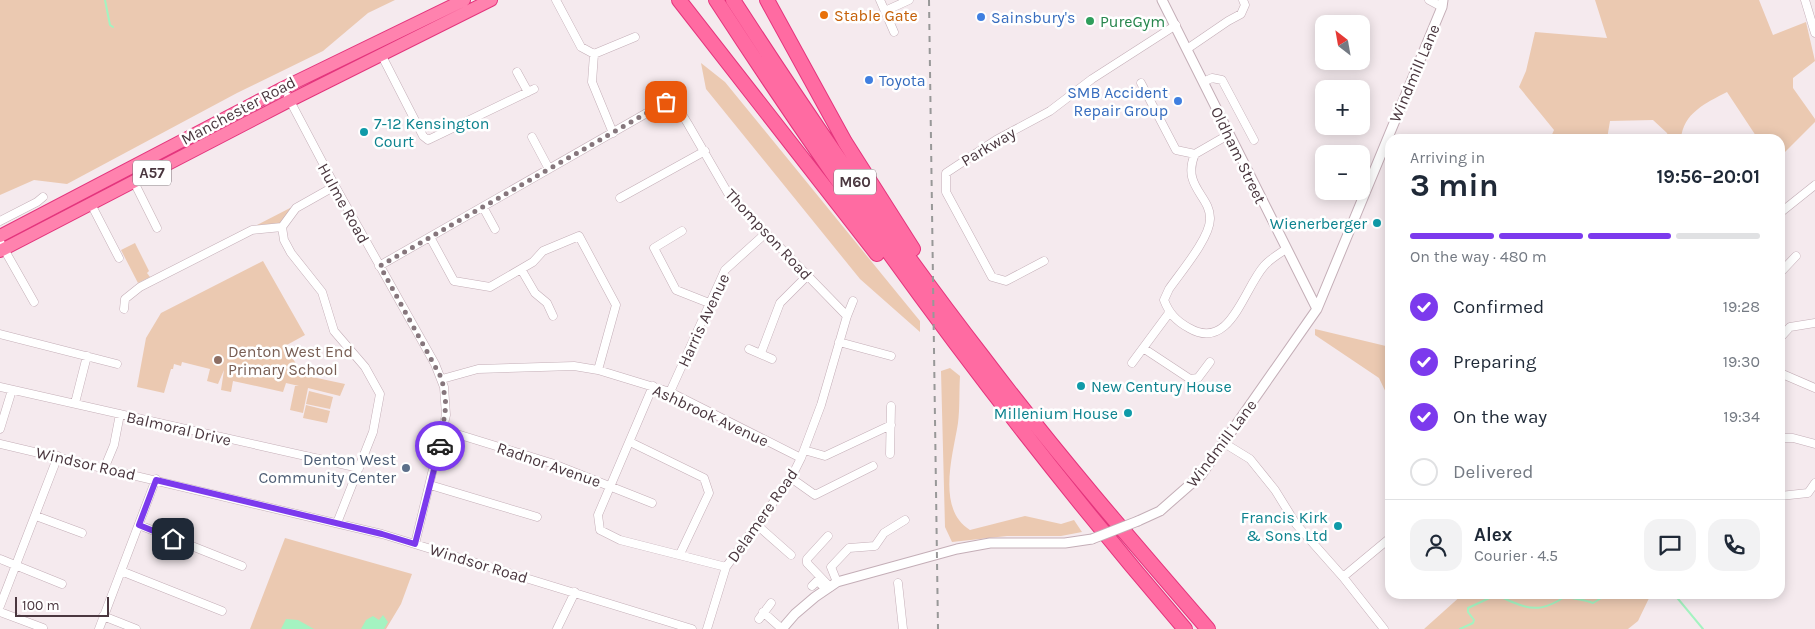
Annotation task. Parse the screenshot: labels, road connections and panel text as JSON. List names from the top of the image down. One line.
{"streets":{"highway":["Manchester Road","A57","M60"],"street":["Windmill Lane","Parkway","Oldham Street","Hulme Road","Thompson Road","Harris Avenue","Ashbrook Avenue","Balmoral Drive","Windsor Road","Radnor Avenue","Delamere Road"]},"crossings":[["Windmill Lane","Oldham Street"],["Manchester Road","A57"],["Manchester Road","Hulme Road"],["Parkway","Oldham Street"],["A57","Hulme Road"],["Hulme Road","Thompson Road"],["Hulme Road","Ashbrook Avenue"],["Hulme Road","Windsor Road"],["Hulme Road","Radnor Avenue"],["Thompson Road","Harris Avenue"],["Harris Avenue","Ashbrook Avenue"],["Ashbrook Avenue","Delamere Road"]],"places":["Stable Gate","Sainsbury's","PureGym","Toyota","SMB Accident Repair Group","7-12 Kensington Court","Wienerberger","Denton West End Primary School","New Century House","Millenium House","Denton West Community Center","Francis Kirk & Sons Ltd"],"scale_bar":"100 m","north":"top left","page":{"map_buttons":["+","−"],"heading":["3 min","Arriving in","19:56–20:01"],"panel":["Alex","Courier · 4.5"],"bar":"On the way · 480 m","list":[["Confirmed","19:28"],["Preparing","19:30"],["On the way","19:34"],"Delivered"],"scale":"100 m"}}
